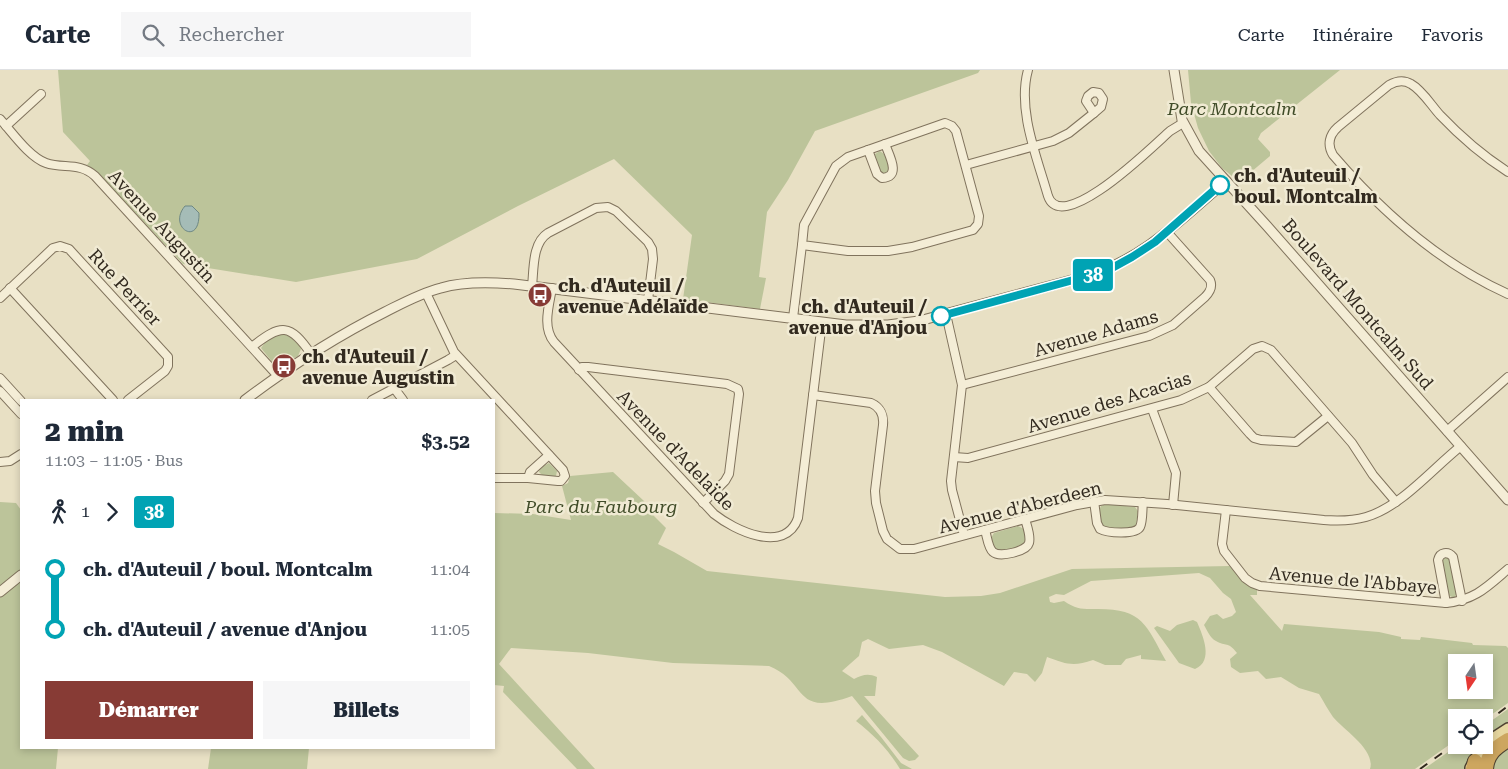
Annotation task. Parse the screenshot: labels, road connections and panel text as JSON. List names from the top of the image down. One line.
{"streets":{"street":["Avenue Augustin","Rue Perrier","Boulevard Montcalm Sud","Avenue Adams","Avenue des Acacias","Avenue d'Adelaïde","Avenue d'Aberdeen","Avenue de l'Abbaye"]},"crossings":[["Boulevard Montcalm Sud","Avenue d'Aberdeen"],["Avenue des Acacias","Avenue d'Aberdeen"],["Avenue d'Adelaïde","Avenue d'Aberdeen"],["Avenue d'Aberdeen","Avenue de l'Abbaye"]],"parks":["Parc Montcalm","Parc du Faubourg"],"places":{"other":["ch. d'Auteuil / boul. Montcalm","ch. d'Auteuil / avenue d'Anjou"],"bus stop":["ch. d'Auteuil / avenue Adélaïde","ch. d'Auteuil / avenue Augustin"]},"lines":["bus line 38"],"north":"bottom","page":{"header":"Carte","search":"Rechercher","nav":["Carte","Itinéraire","Favoris"],"on_map":"38","heading":["2 min","11:03 – 11:05 · Bus","$3.52"],"legs":["1","38"],"list":[{"name":"ch. d'Auteuil / boul. Montcalm","value":"11:04"},{"name":"ch. d'Auteuil / avenue d'Anjou","value":"11:05"}],"buttons":["Démarrer","Billets"]}}
